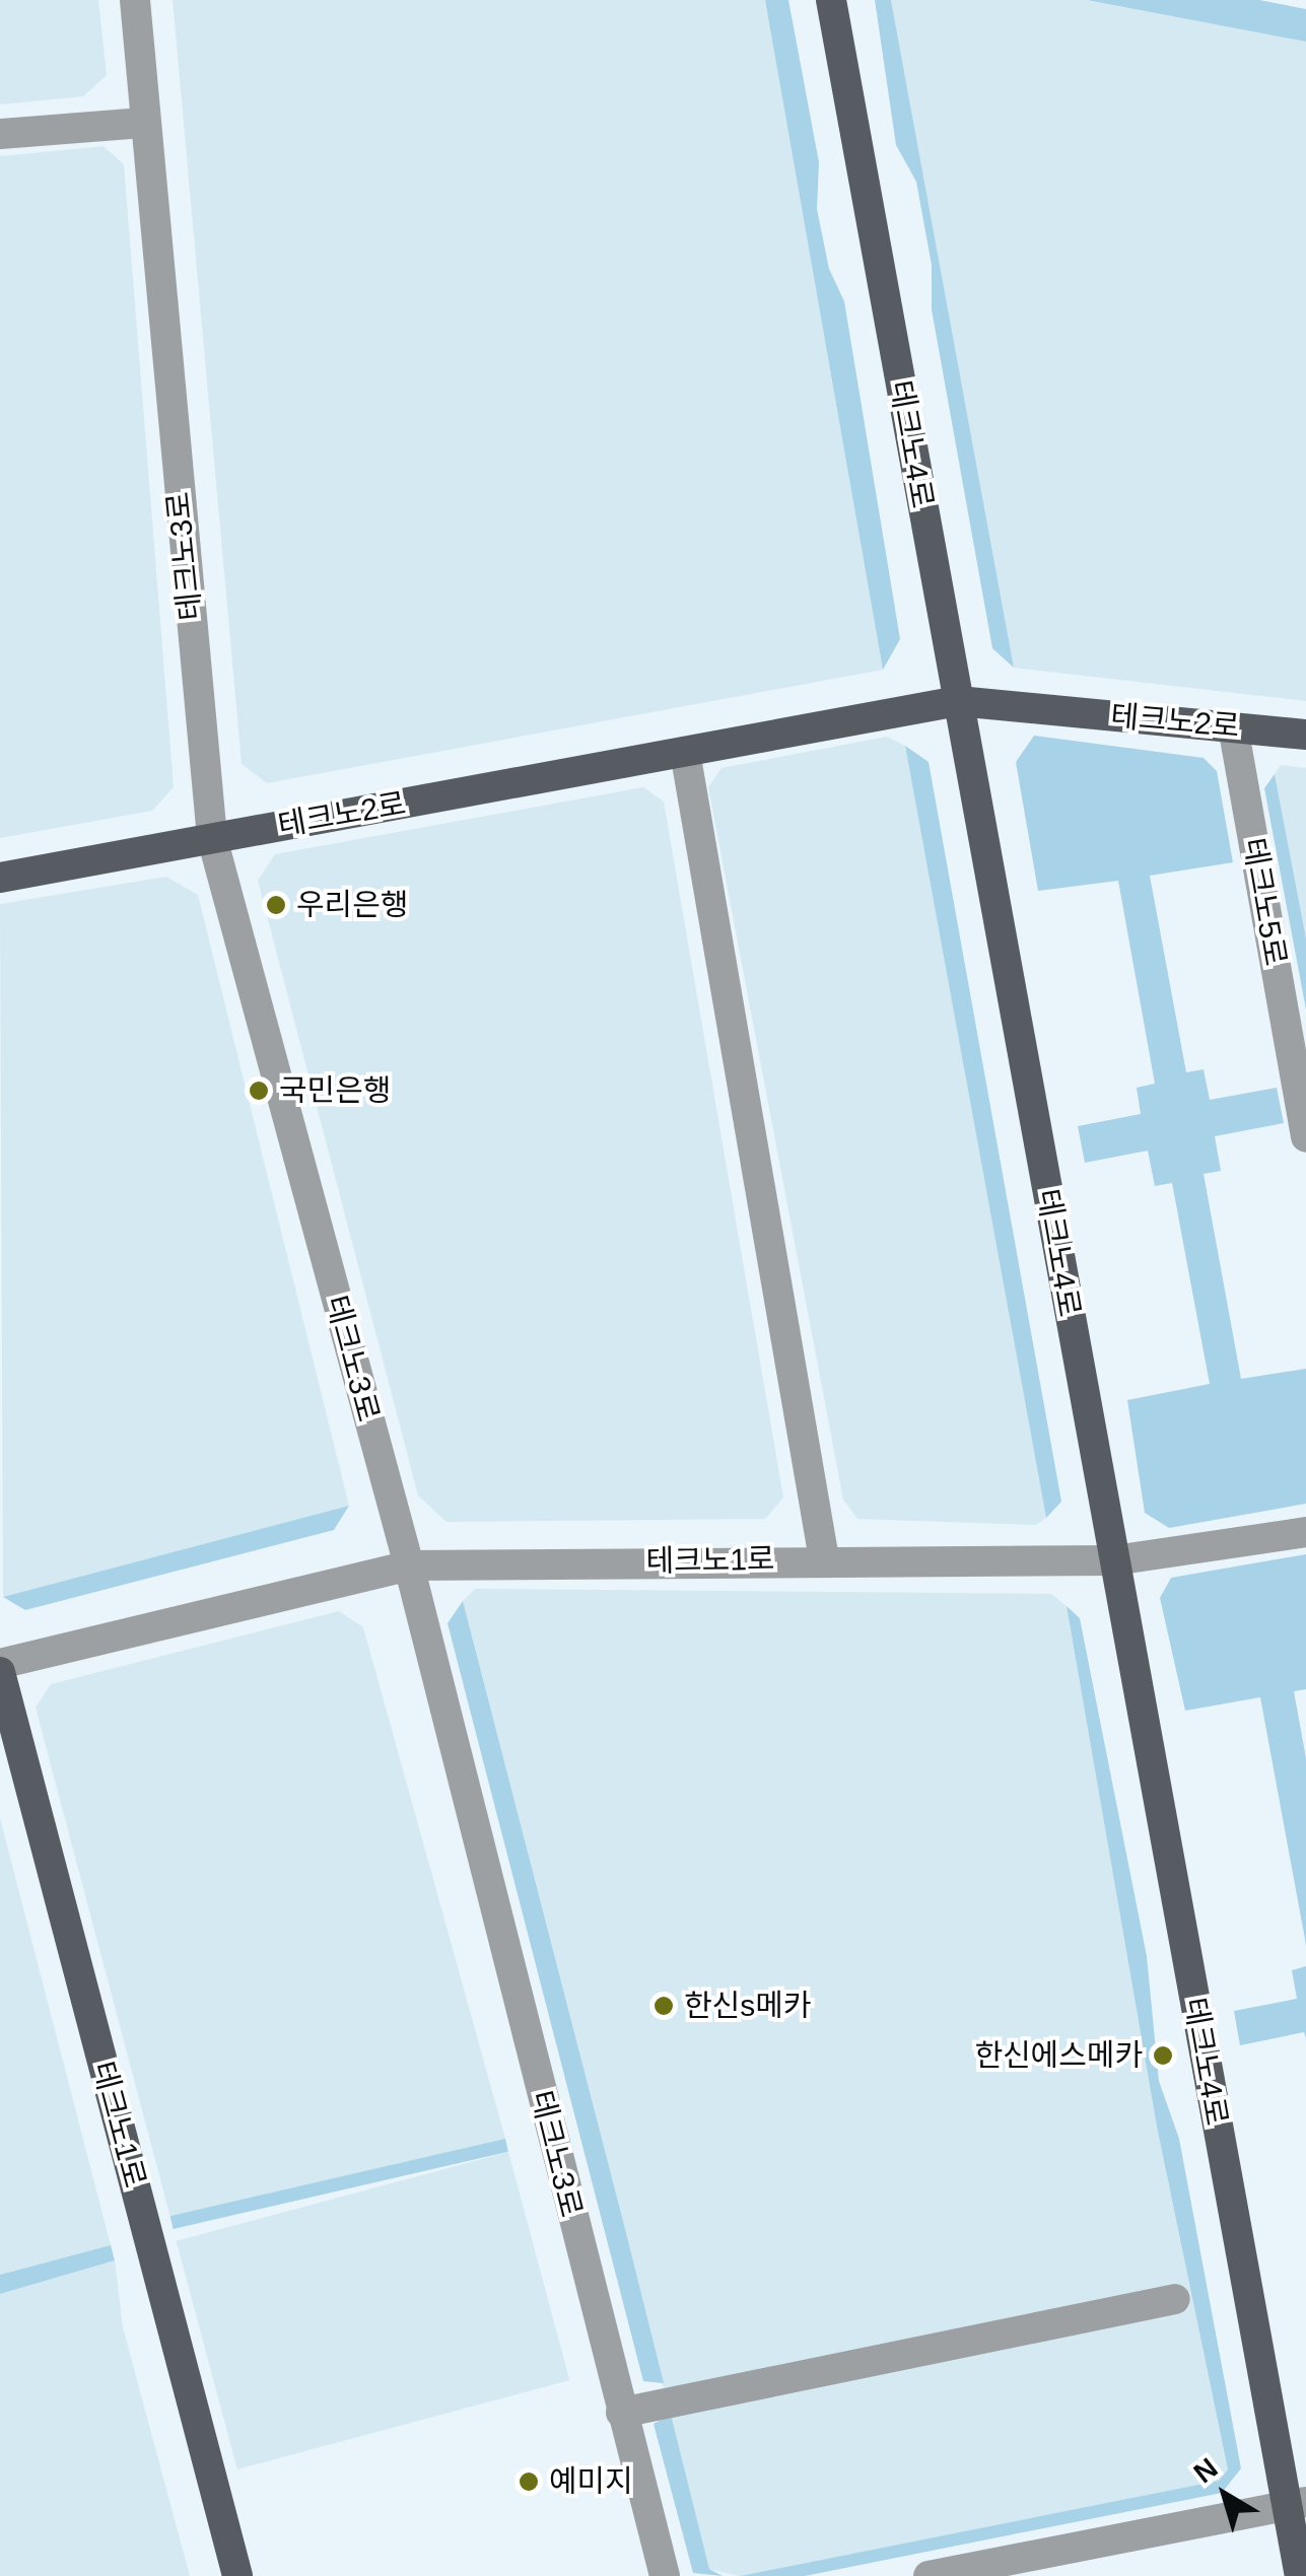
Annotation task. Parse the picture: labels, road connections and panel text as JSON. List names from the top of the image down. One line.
{"streets":{"main road":["테크노4로","테크노2로","테크노1로"],"street":["테크노3로","테크노5로"]},"crossings":[["테크노4로","테크노2로"],["테크노4로","테크노1로"],["테크노3로","테크노2로"],["테크노3로","테크노1로"],["테크노2로","테크노5로"],["테크노2로","테크노1로"]],"places":["우리은행","국민은행","한신s메카","한신에스메카","예미지"],"north":"top left"}
